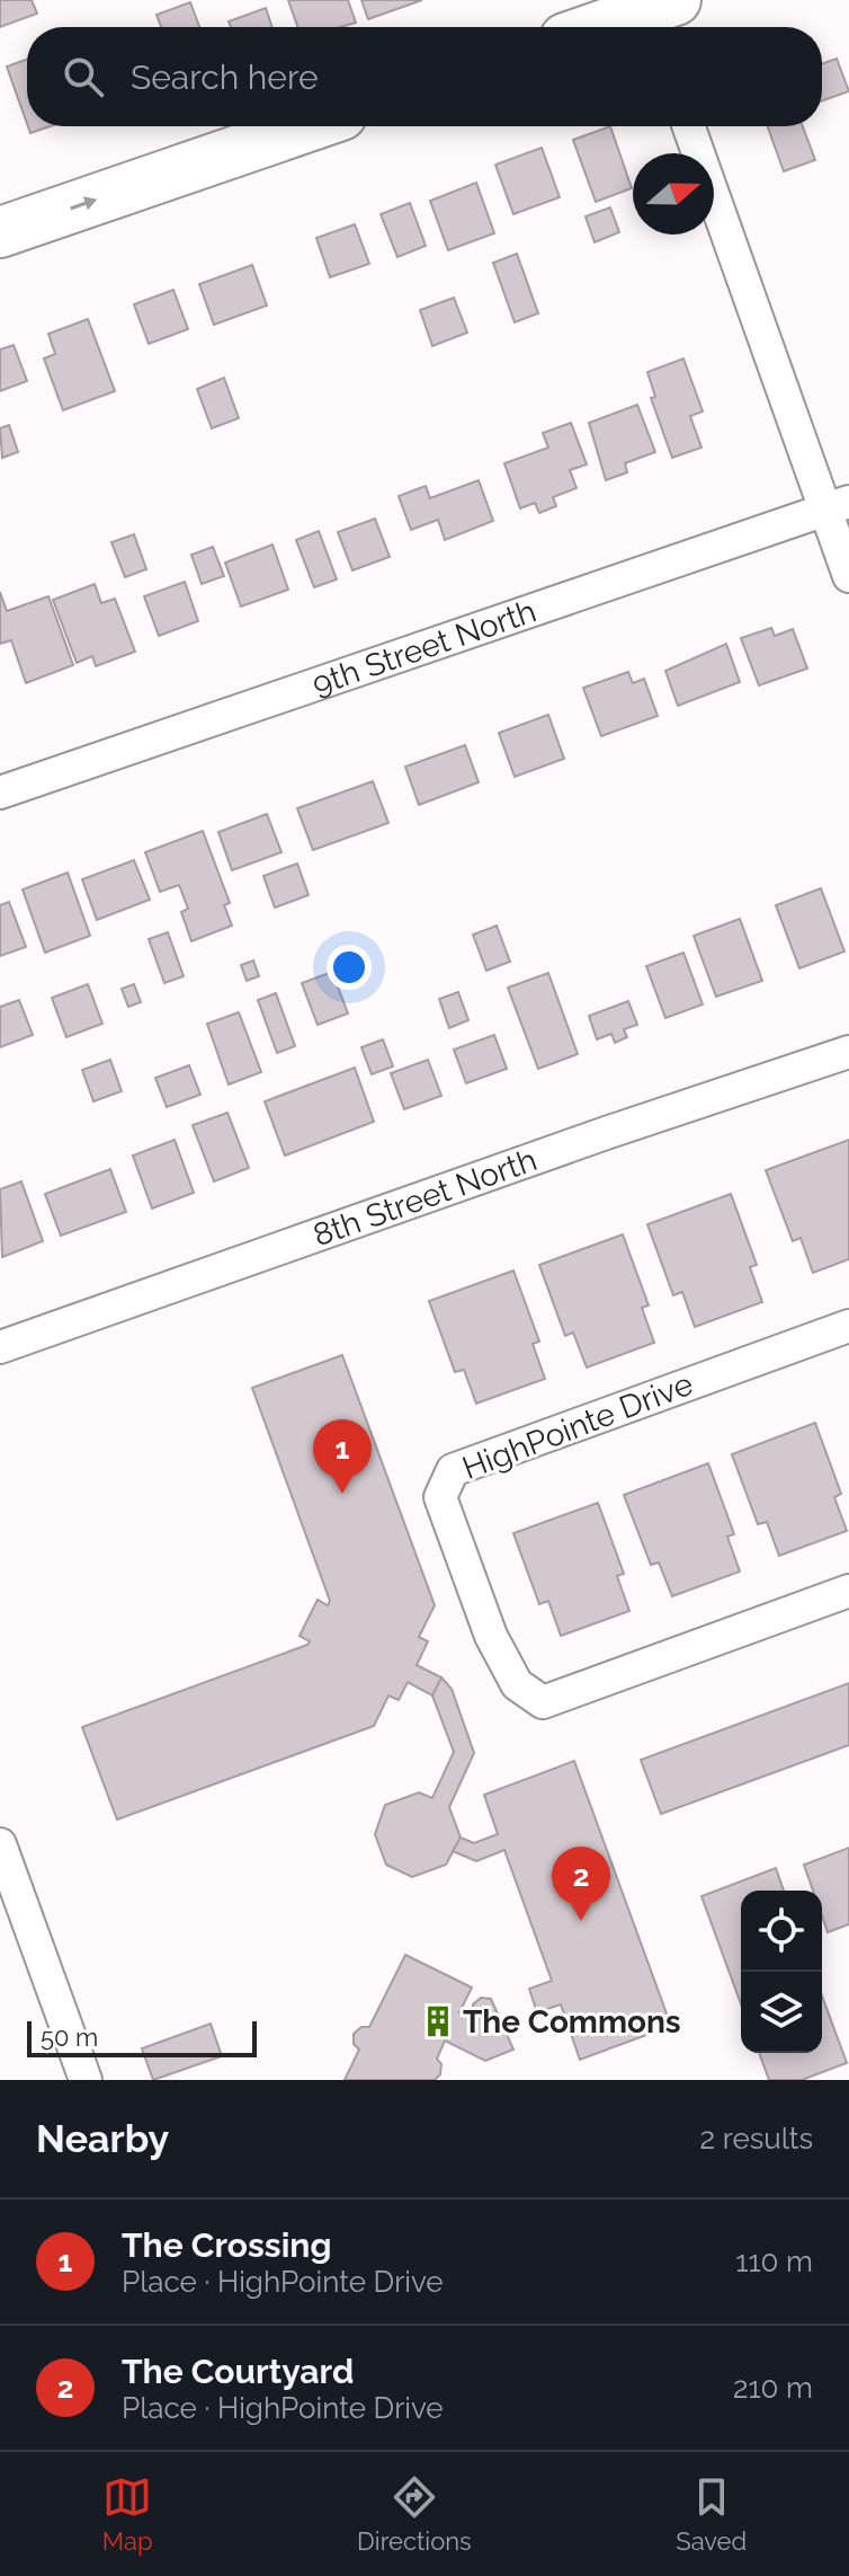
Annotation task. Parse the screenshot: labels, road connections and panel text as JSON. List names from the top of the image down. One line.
{"streets":{"street":["9th Street North","8th Street North","HighPointe Drive"]},"places":{"building":["The Commons"]},"scale_bar":"50 m","north":"right","page":{"search":"Search here","pins":["1","2"],"scale":"50 m","heading":["Nearby","2 results"],"list":[{"mark":"1","name":"The Crossing","note":"Place · HighPointe Drive","value":"110 m"},{"mark":"2","name":"The Courtyard","note":"Place · HighPointe Drive","value":"210 m"}],"nav":["Map","Directions","Saved"]}}
